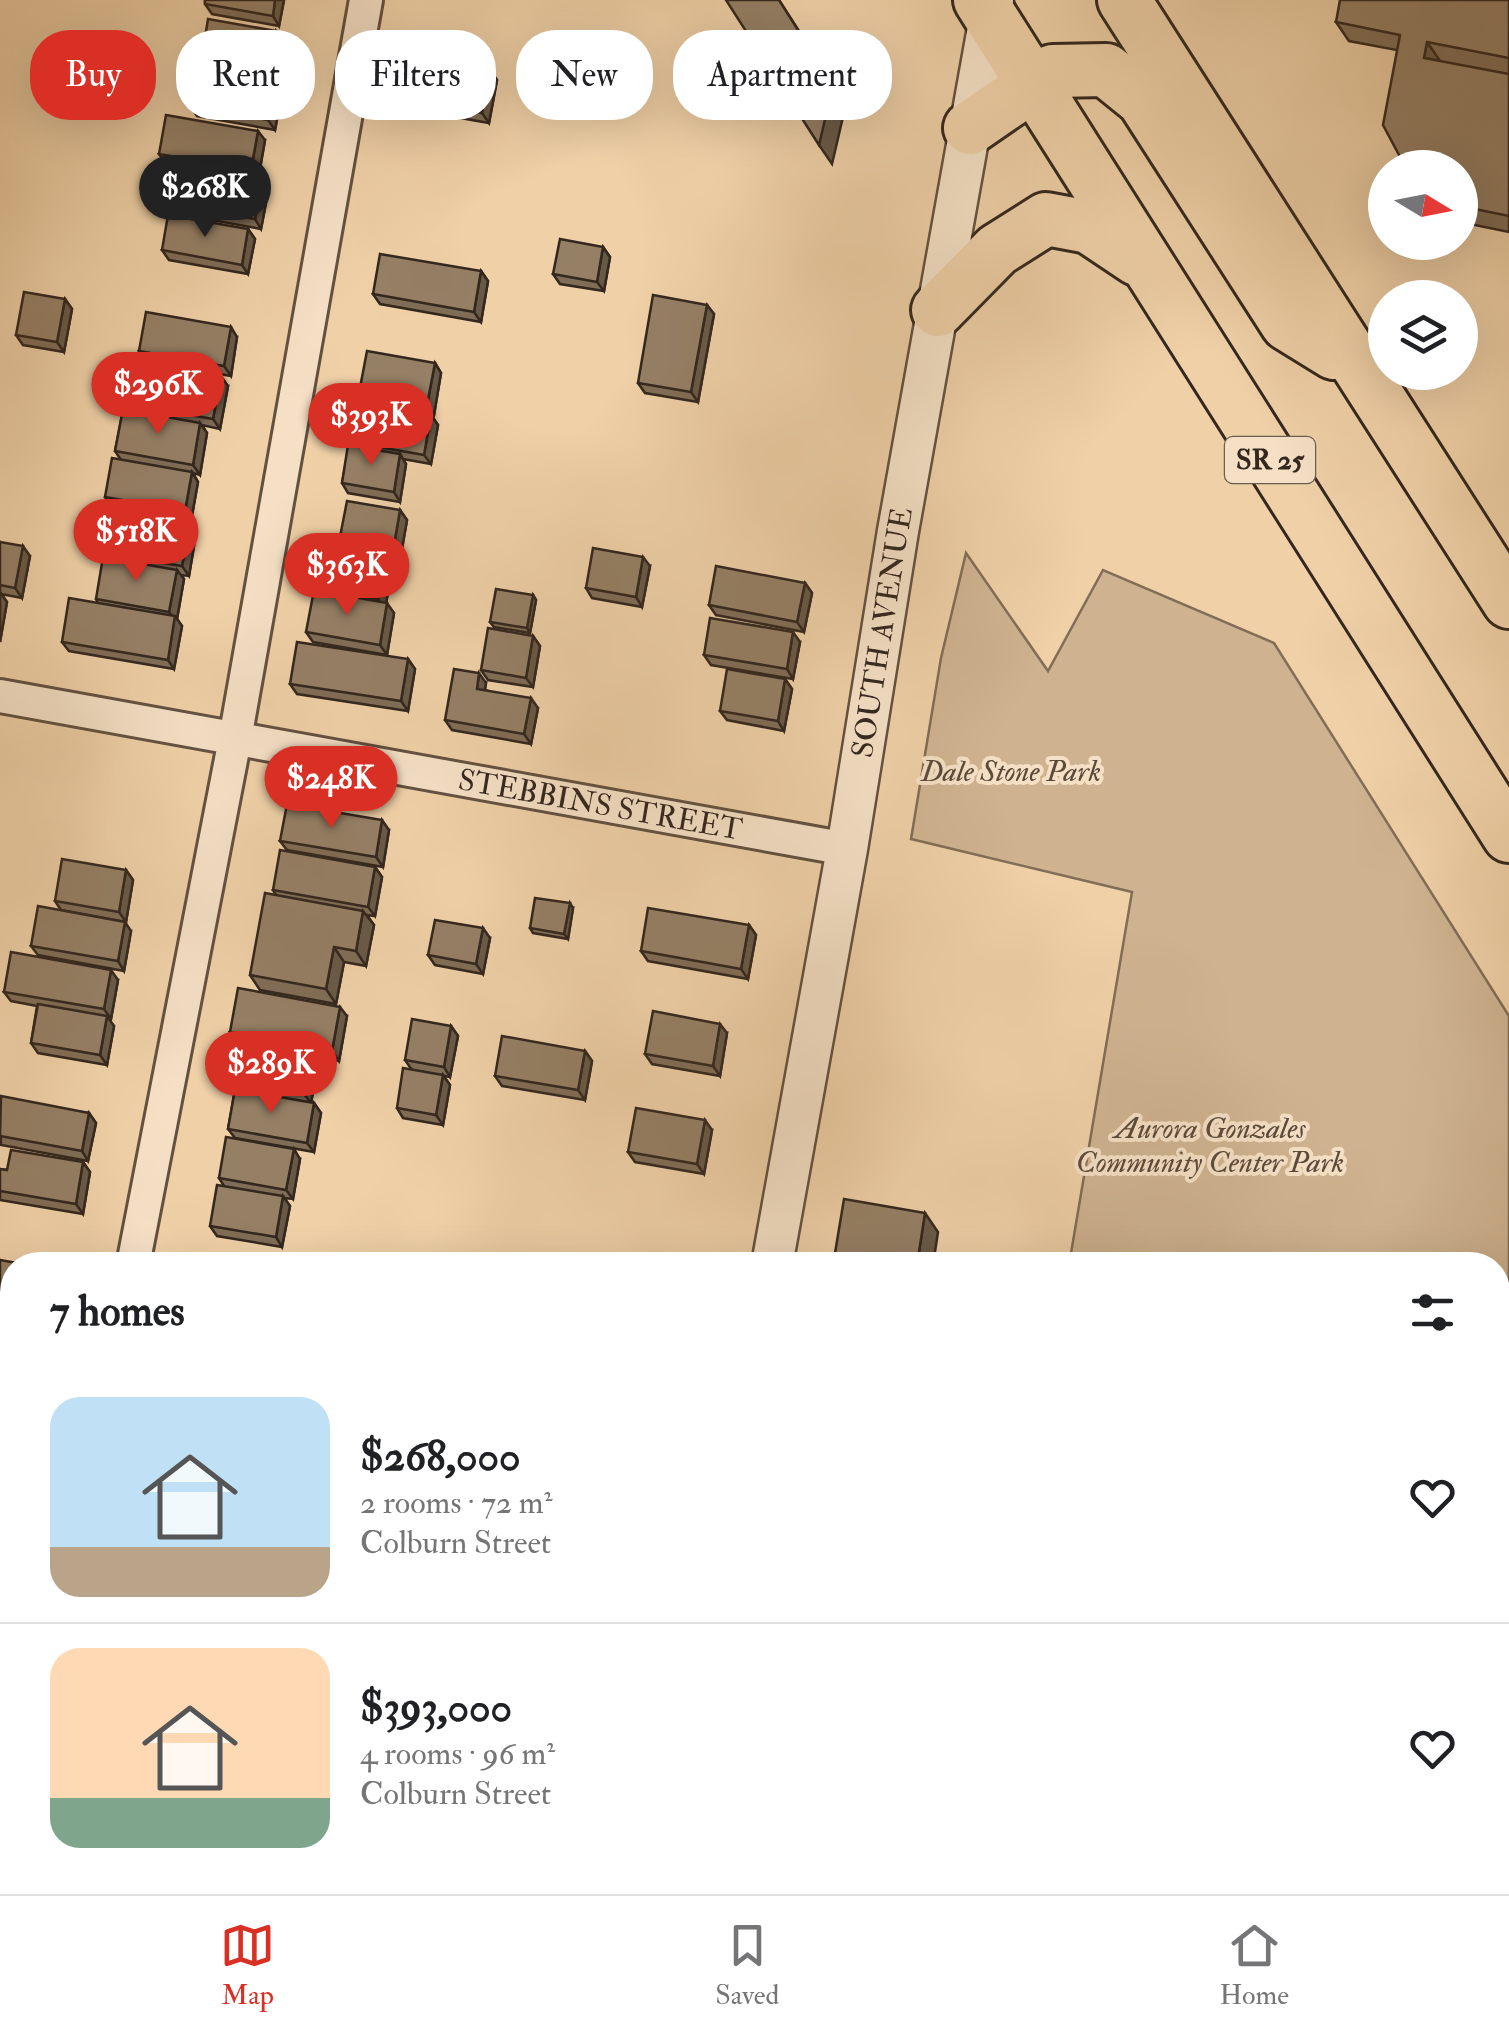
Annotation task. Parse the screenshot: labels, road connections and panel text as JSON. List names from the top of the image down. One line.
{"streets":{"highway":["SR 25"],"street":["SOUTH AVENUE","STEBBINS STREET"]},"crossings":[["SR 25","SOUTH AVENUE"],["SOUTH AVENUE","STEBBINS STREET"]],"parks":["Dale Stone Park","Aurora Gonzales Community Center Park"],"north":"right","page":{"chip":["Buy","Rent","Filters","New","Apartment"],"price":["$268K","$296K","$393K","$518K","$363K","$248K","$289K"],"heading":"7 homes","list":[{"name":"$268,000","note":"2 rooms · 72 m² · Colburn Street"},{"name":"$393,000","note":"4 rooms · 96 m² · Colburn Street"}],"tabs":["Map","Saved","Home"]}}
